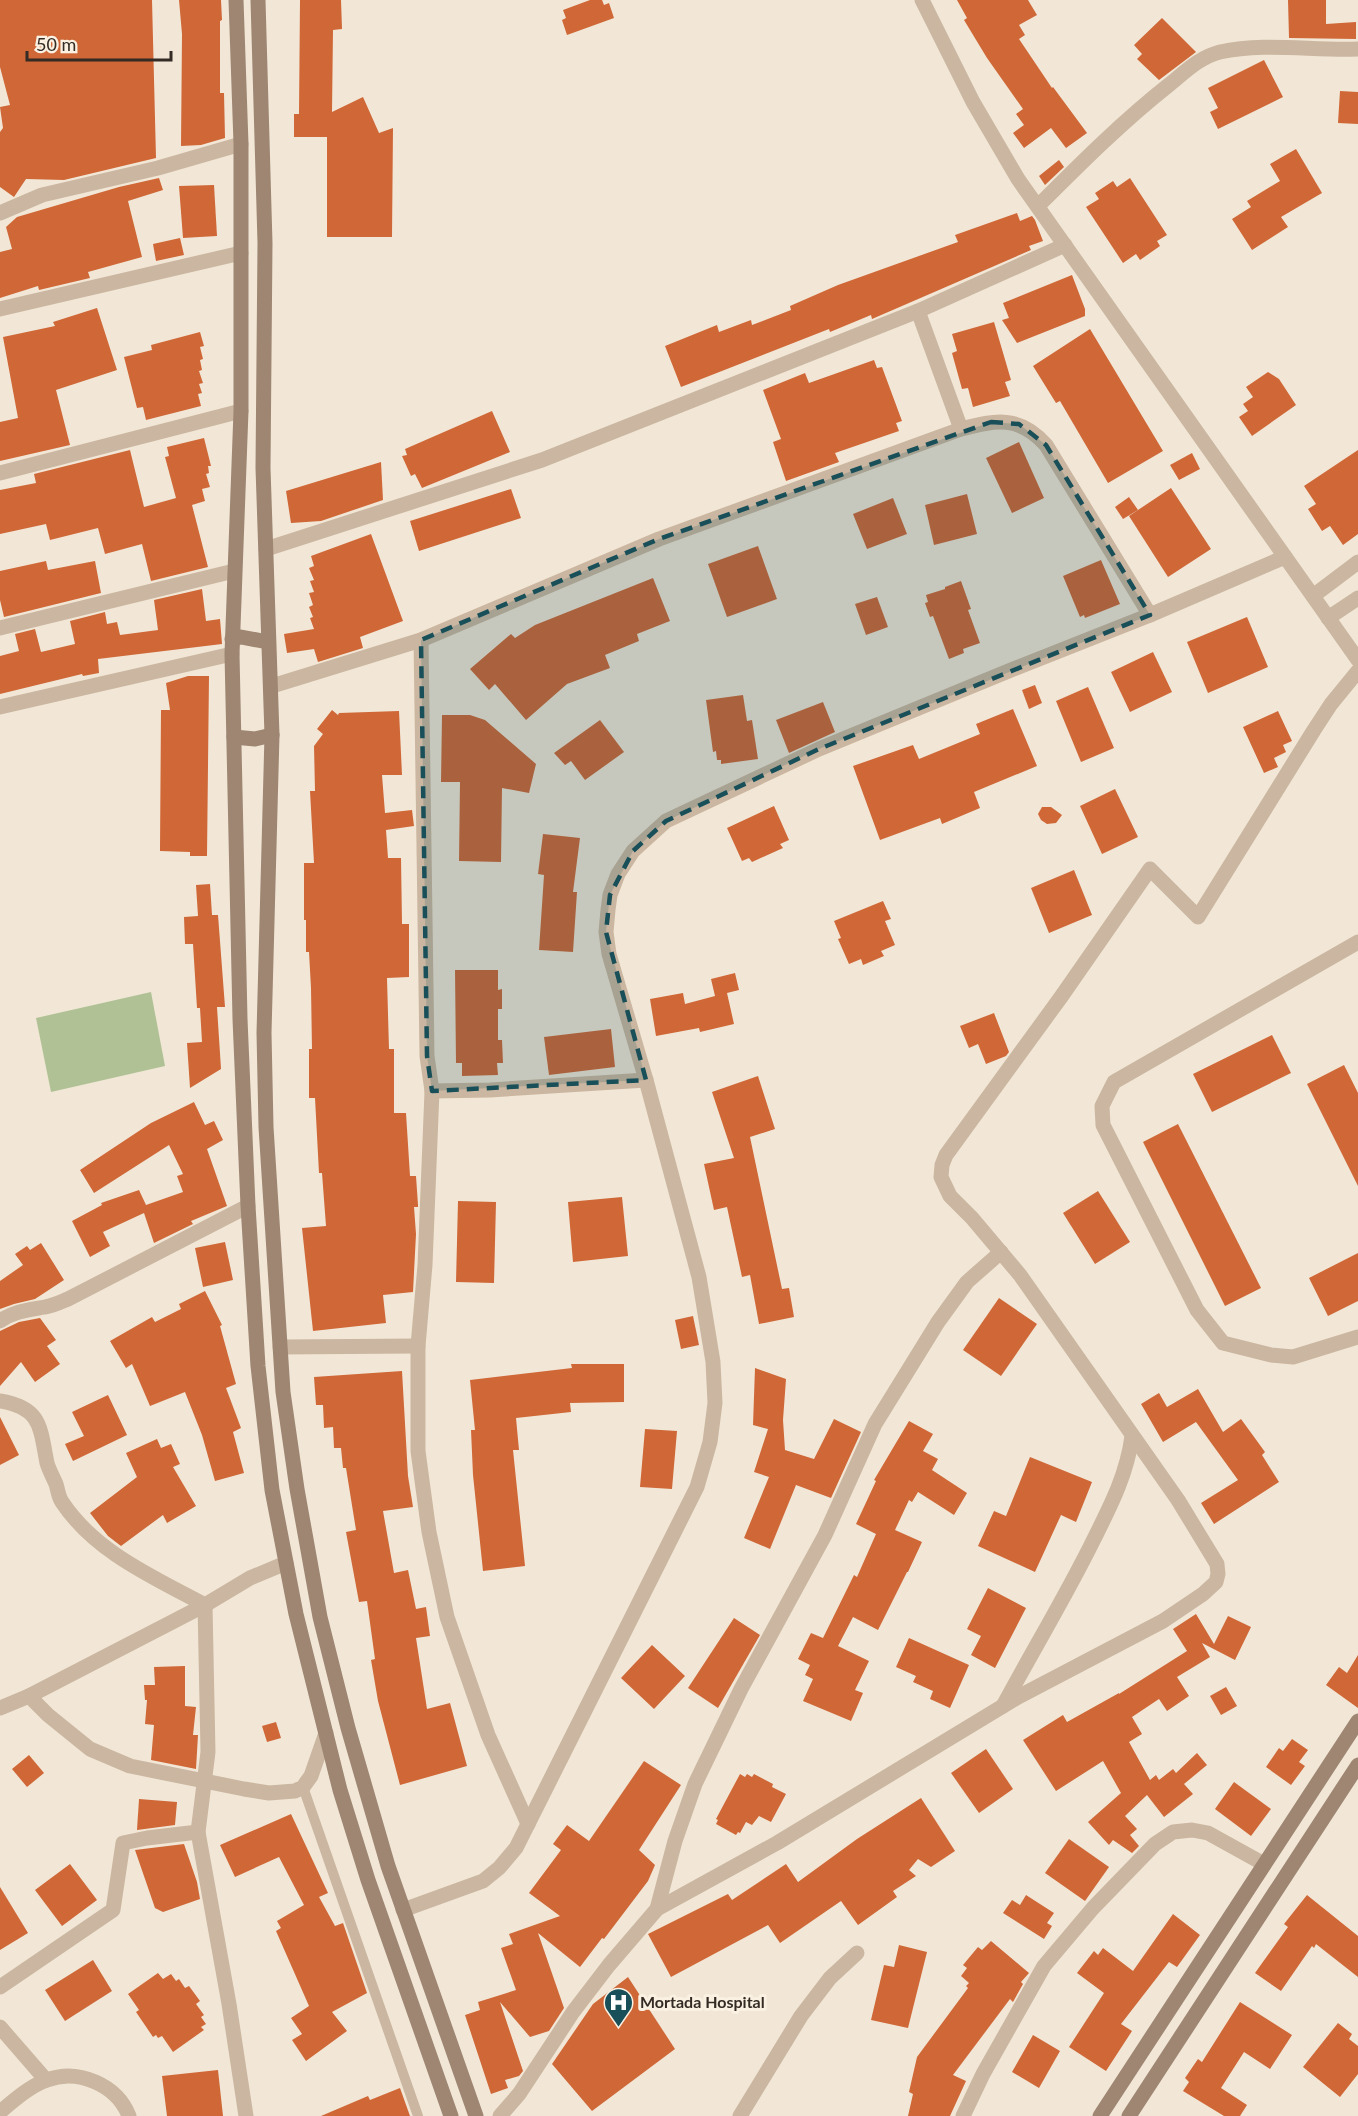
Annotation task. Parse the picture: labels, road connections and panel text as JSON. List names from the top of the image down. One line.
{"places":{"hospital":["Mortada Hospital"]},"scale_bar":"50 m"}
